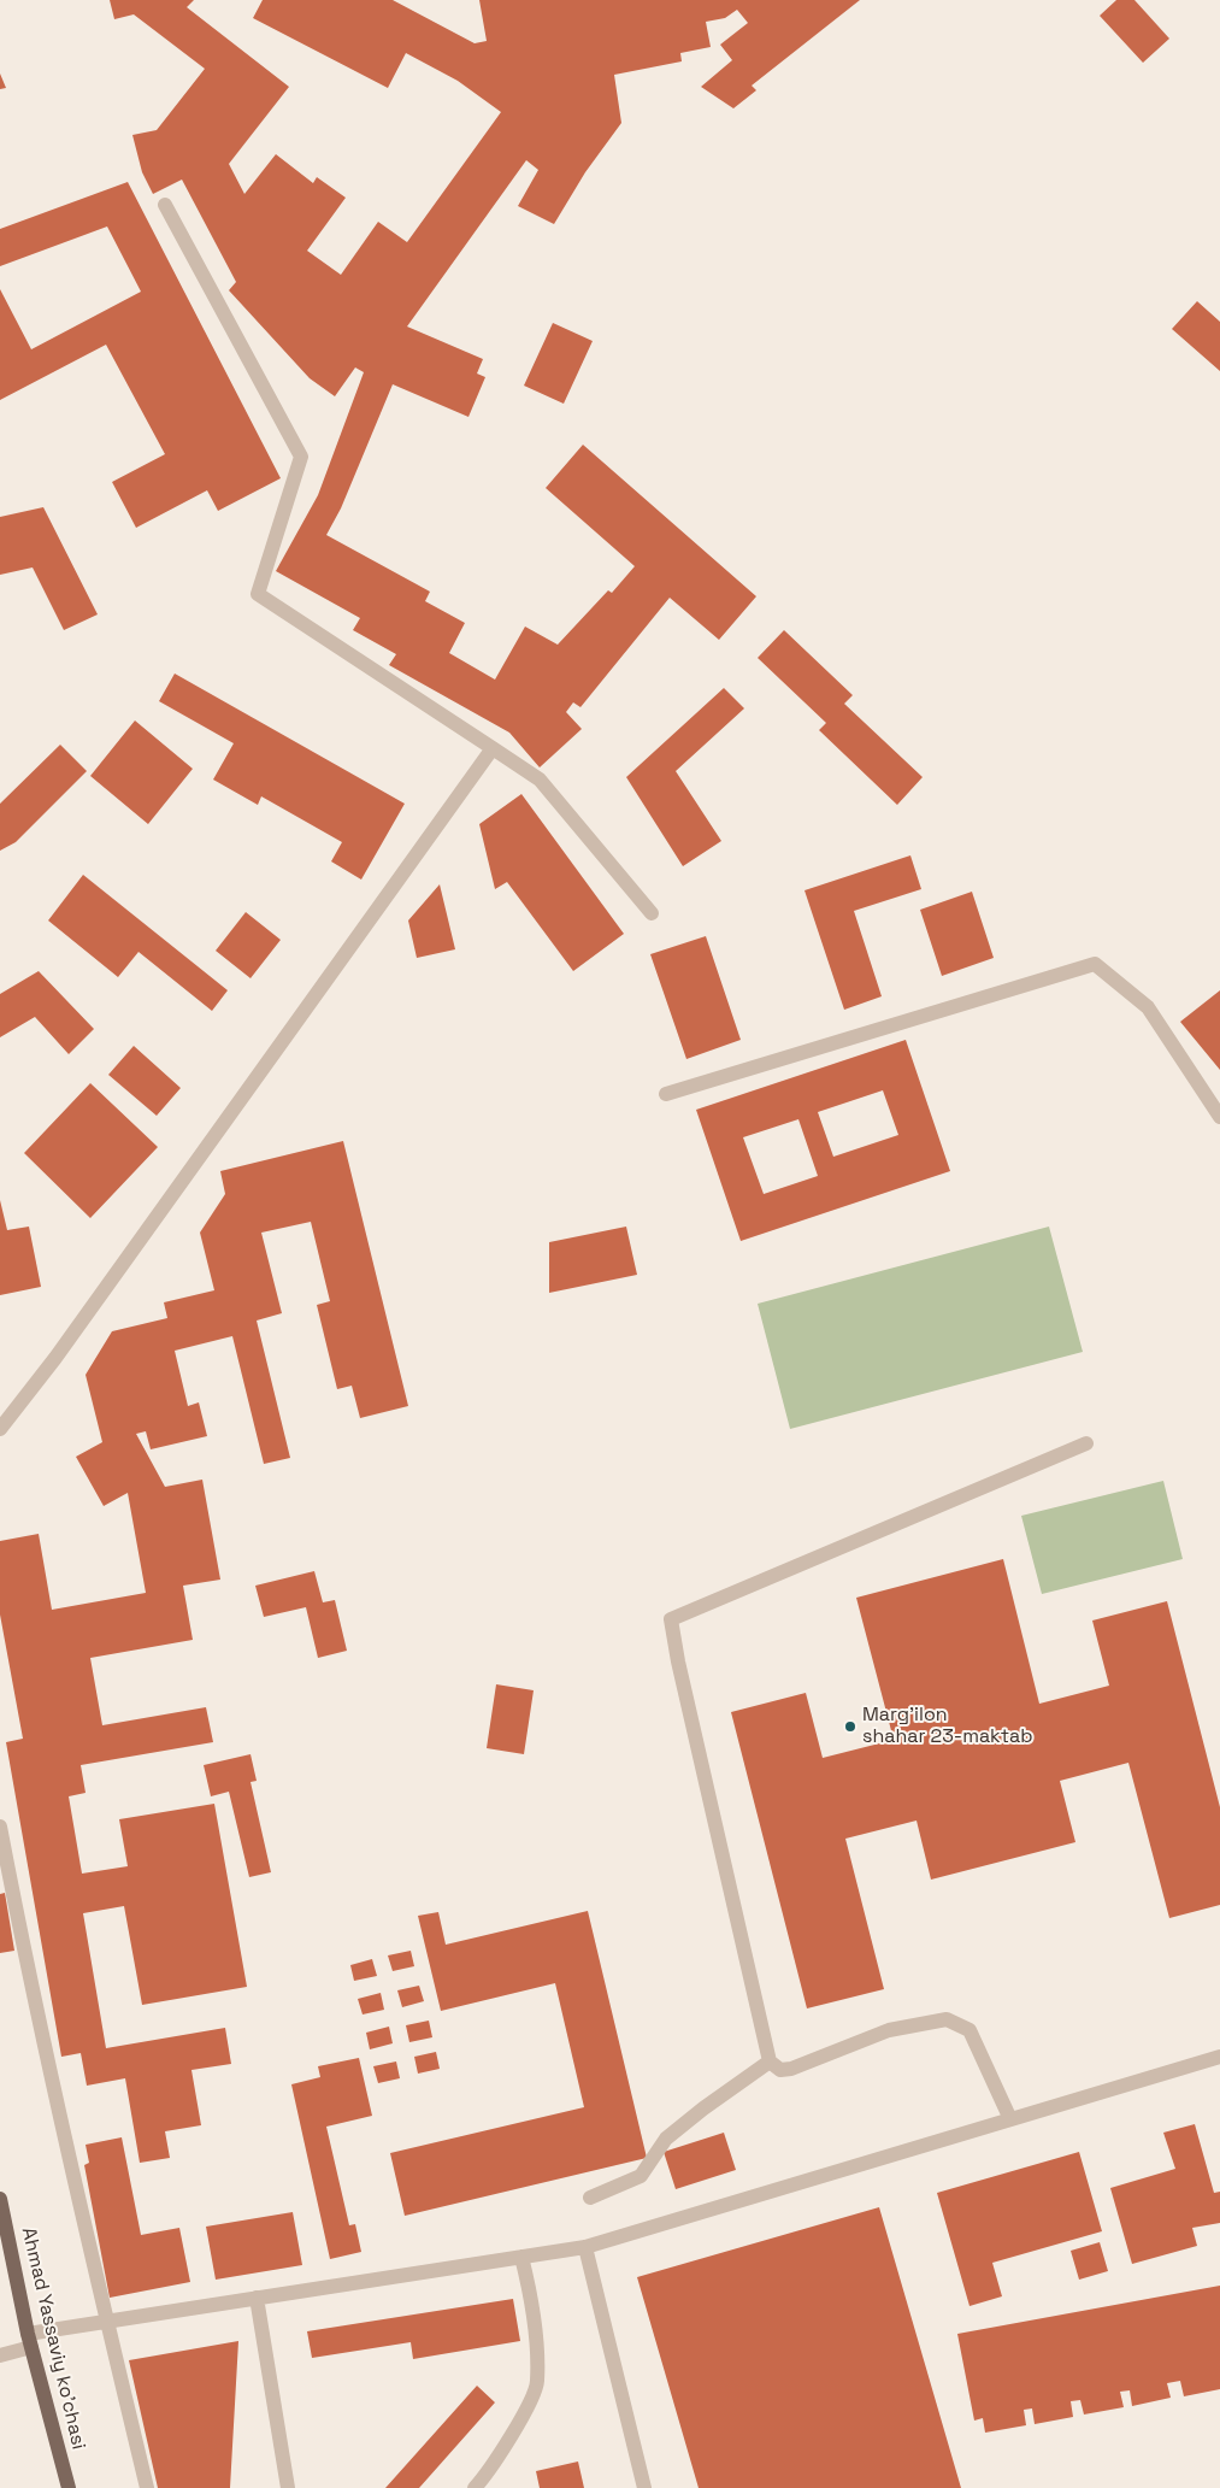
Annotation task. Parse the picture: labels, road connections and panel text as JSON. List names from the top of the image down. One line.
{"streets":{"main road":["Ahmad Yassaviy ko'chasi"]},"places":["Marg'ilon shahar 23-maktab"]}
